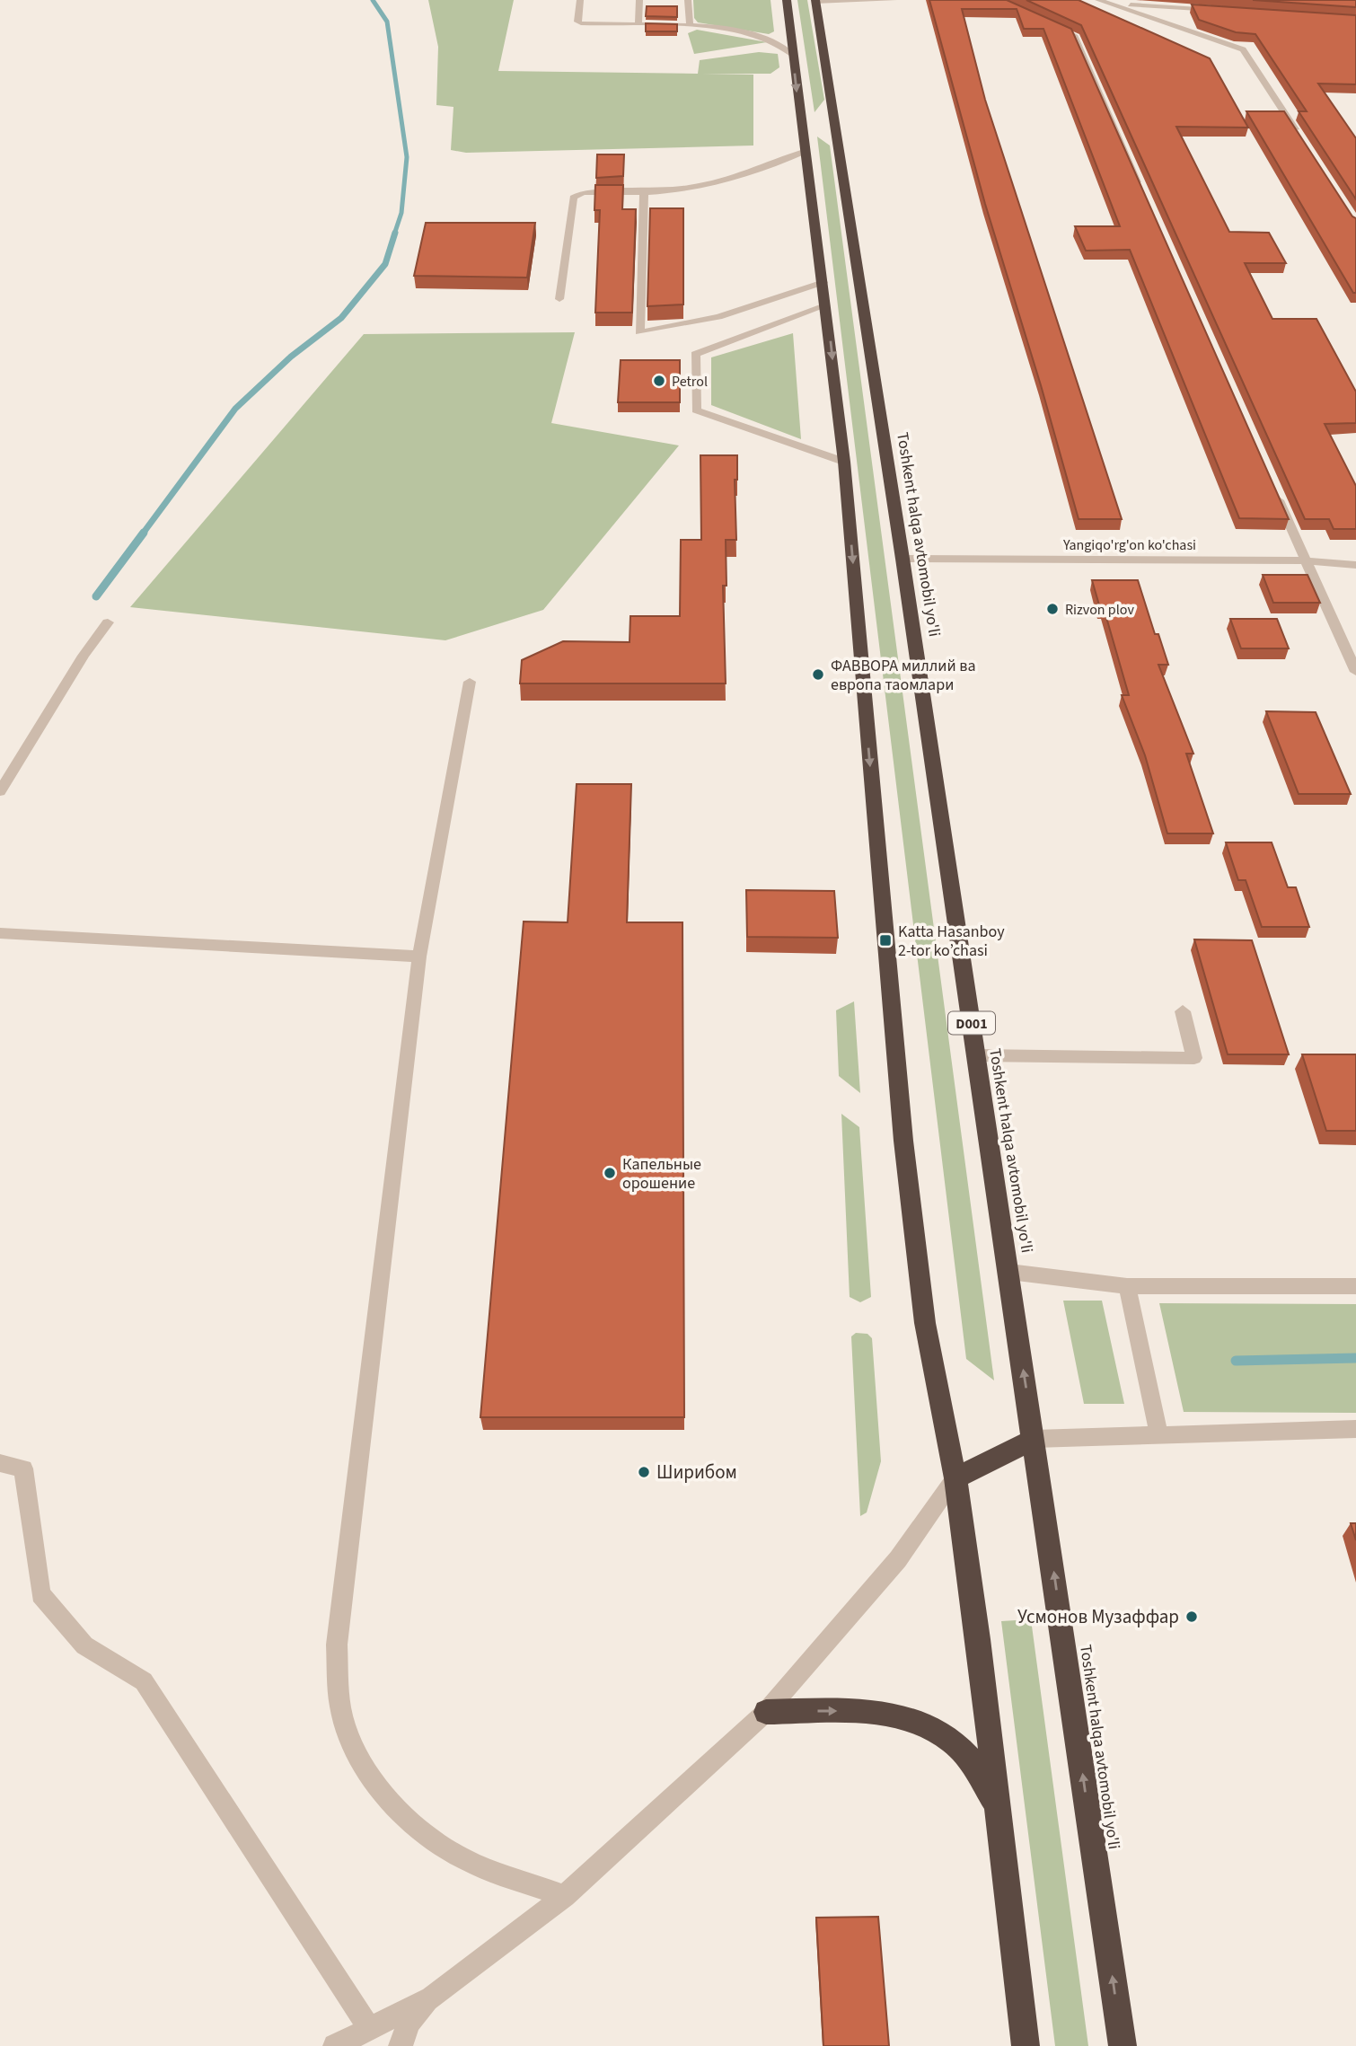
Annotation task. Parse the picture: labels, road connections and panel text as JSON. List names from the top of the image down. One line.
{"streets":{"highway":["Toshkent halqa avtomobil yo'li","D001"],"street":["Yangiqo'rg'on ko'chasi"]},"crossings":[["Toshkent halqa avtomobil yo'li","Yangiqo'rg'on ko'chasi"]],"places":{"other":["Petrol","Rizvon plov","ФАВВОРА миллий ва европа таомлари","Капельные орошение","Ширибом","Усмонов Музаффар"],"transit":["Katta Hasanboy 2-tor ko’chasi"]}}
